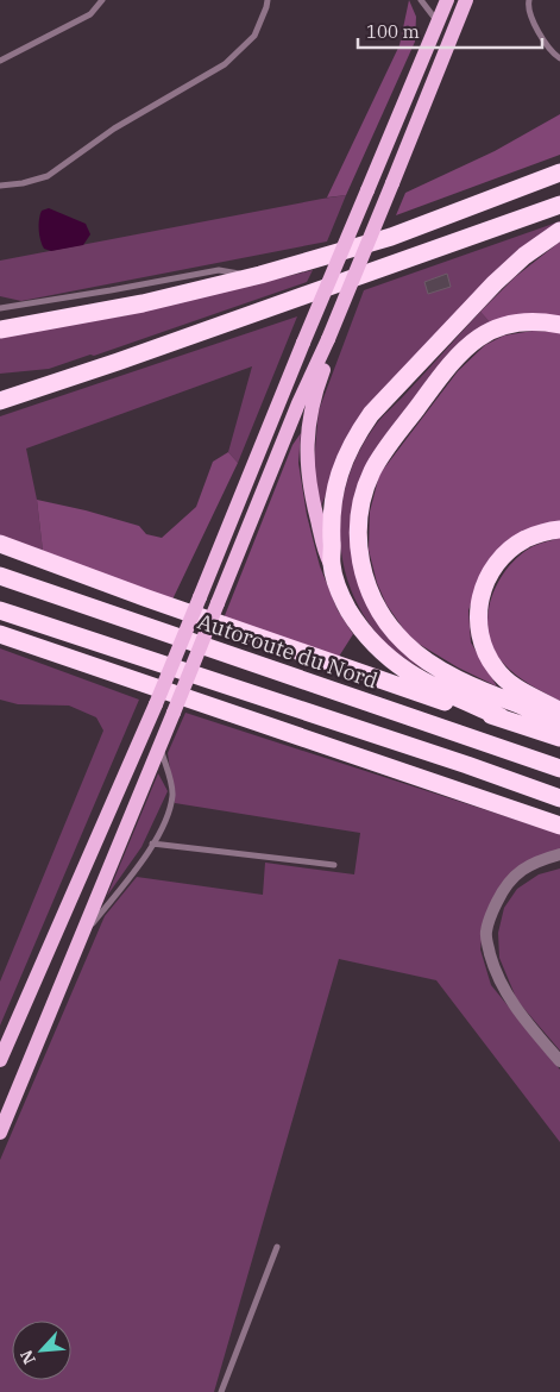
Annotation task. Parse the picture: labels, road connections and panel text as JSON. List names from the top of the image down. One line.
{"streets":{"highway":["Autoroute du Nord"]},"scale_bar":"100 m","north":"bottom left"}
